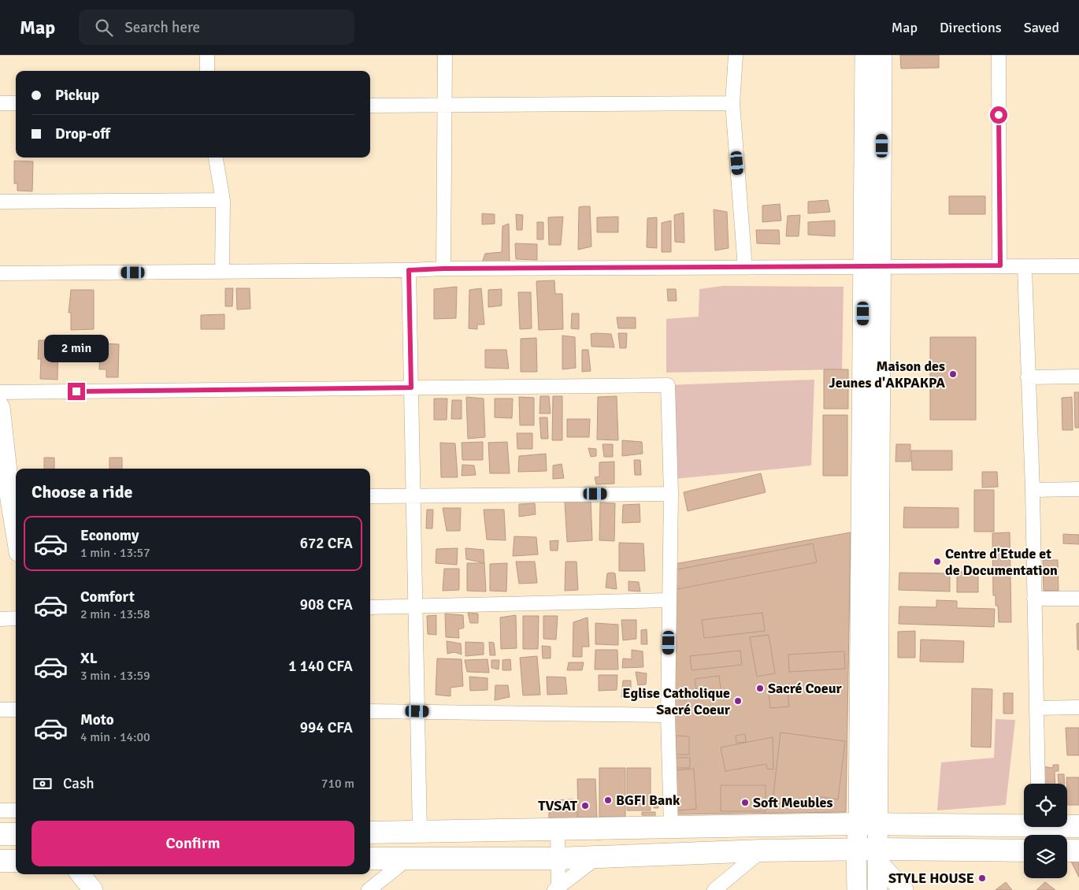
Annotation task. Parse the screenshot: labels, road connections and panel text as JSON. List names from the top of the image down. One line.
{"places":["Maison des Jeunes d'AKPAKPA","Centre d'Etude et de Documentation","Sacré Coeur","Eglise Catholique Sacré Coeur","BGFI Bank","Soft Meubles","TVSAT","STYLE HOUSE"],"page":{"header":"Map","search":"Search here","nav":["Map","Directions","Saved"],"banner":["Pickup","Drop-off"],"bubble":"2 min","heading":"Choose a ride","list":[{"name":"Economy","note":"1 min · 13:57","value":"672 CFA"},{"name":"Comfort","note":"2 min · 13:58","value":"908 CFA"},{"name":"XL","note":"3 min · 13:59","value":"1 140 CFA"},{"name":"Moto","note":"4 min · 14:00","value":"994 CFA"}],"pay":["Cash","710 m"],"buttons":"Confirm"}}
